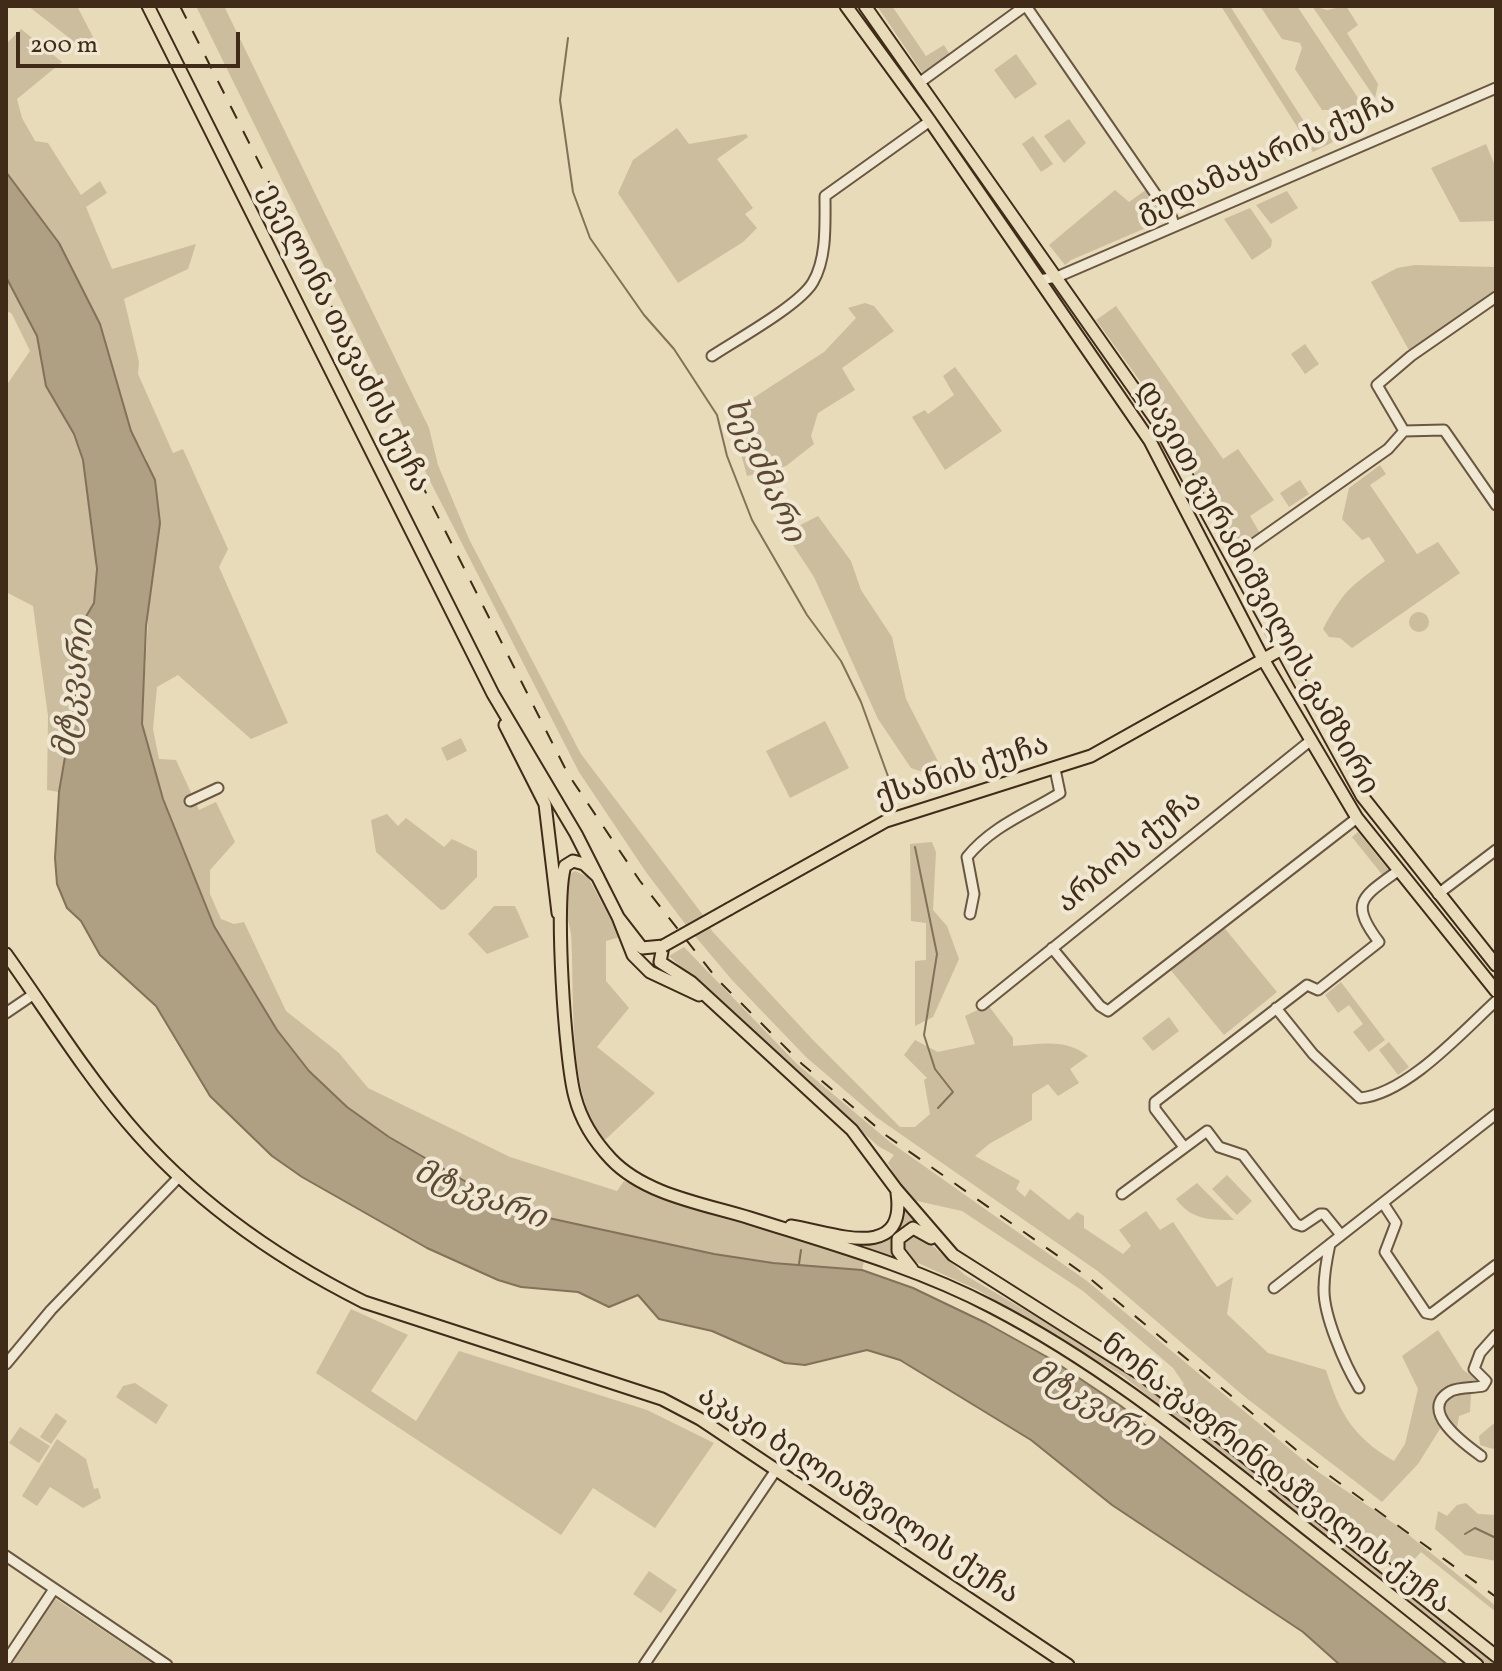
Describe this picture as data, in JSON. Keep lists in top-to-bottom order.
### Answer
{
  "streets": {
    "main road": [
      "ეველინა თავაძის ქუჩა",
      "დავით გურამიშვილის გამზირი",
      "ქსანის ქუჩა",
      "ნონა გაფრინდაშვილის ქუჩა",
      "აკაკი ბელიაშვილის ქუჩა"
    ],
    "street": ["გუდამაყარის ქუჩა", "არბოს ქუჩა"]
  },
  "crossings": [
    ["გუდამაყარის ქუჩა", "დავით გურამიშვილის გამზირი"],
    ["ეველინა თავაძის ქუჩა", "ნონა გაფრინდაშვილის ქუჩა"],
    ["დავით გურამიშვილის გამზირი", "ქსანის ქუჩა"],
    ["დავით გურამიშვილის გამზირი", "არბოს ქუჩა"]
  ],
  "water": ["ხევძმარი", "მტკვარი"],
  "scale_bar": "200 m"
}
